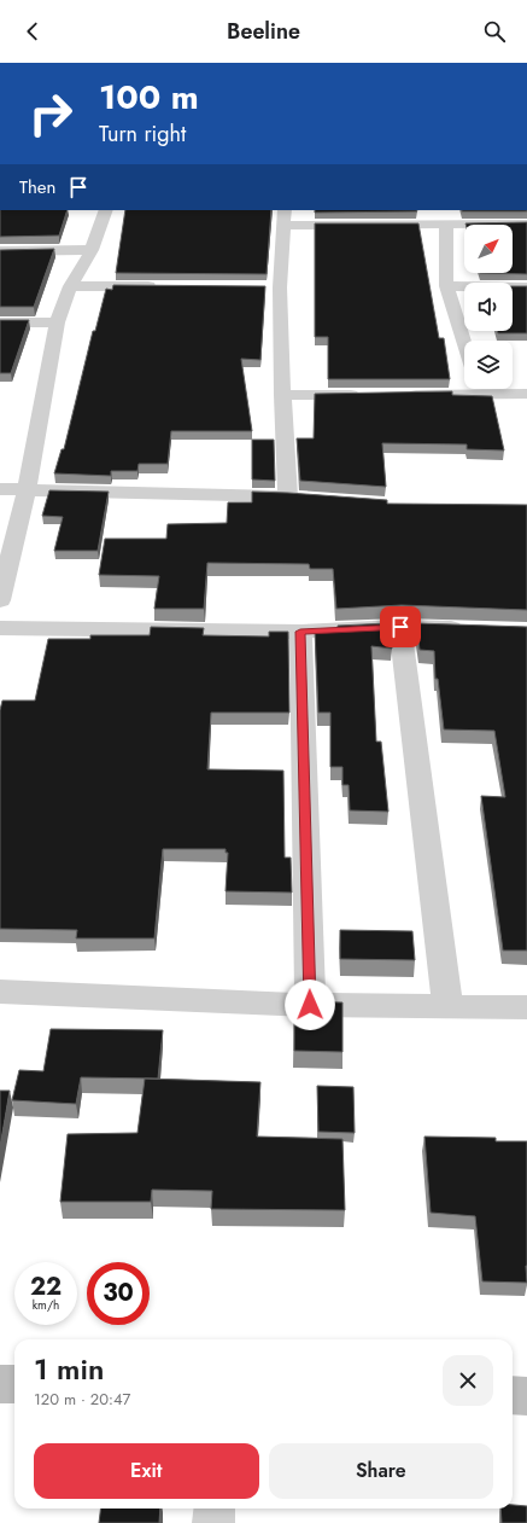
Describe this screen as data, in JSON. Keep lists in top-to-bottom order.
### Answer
{
  "north": "top right",
  "page": {
    "header": "Beeline",
    "turn": ["100 m", "Turn right"],
    "then": "Then",
    "speed": "22 km/h",
    "limit": "30",
    "heading": ["1 min", "120 m · 20:47"],
    "buttons": ["Exit", "Share"]
  }
}
